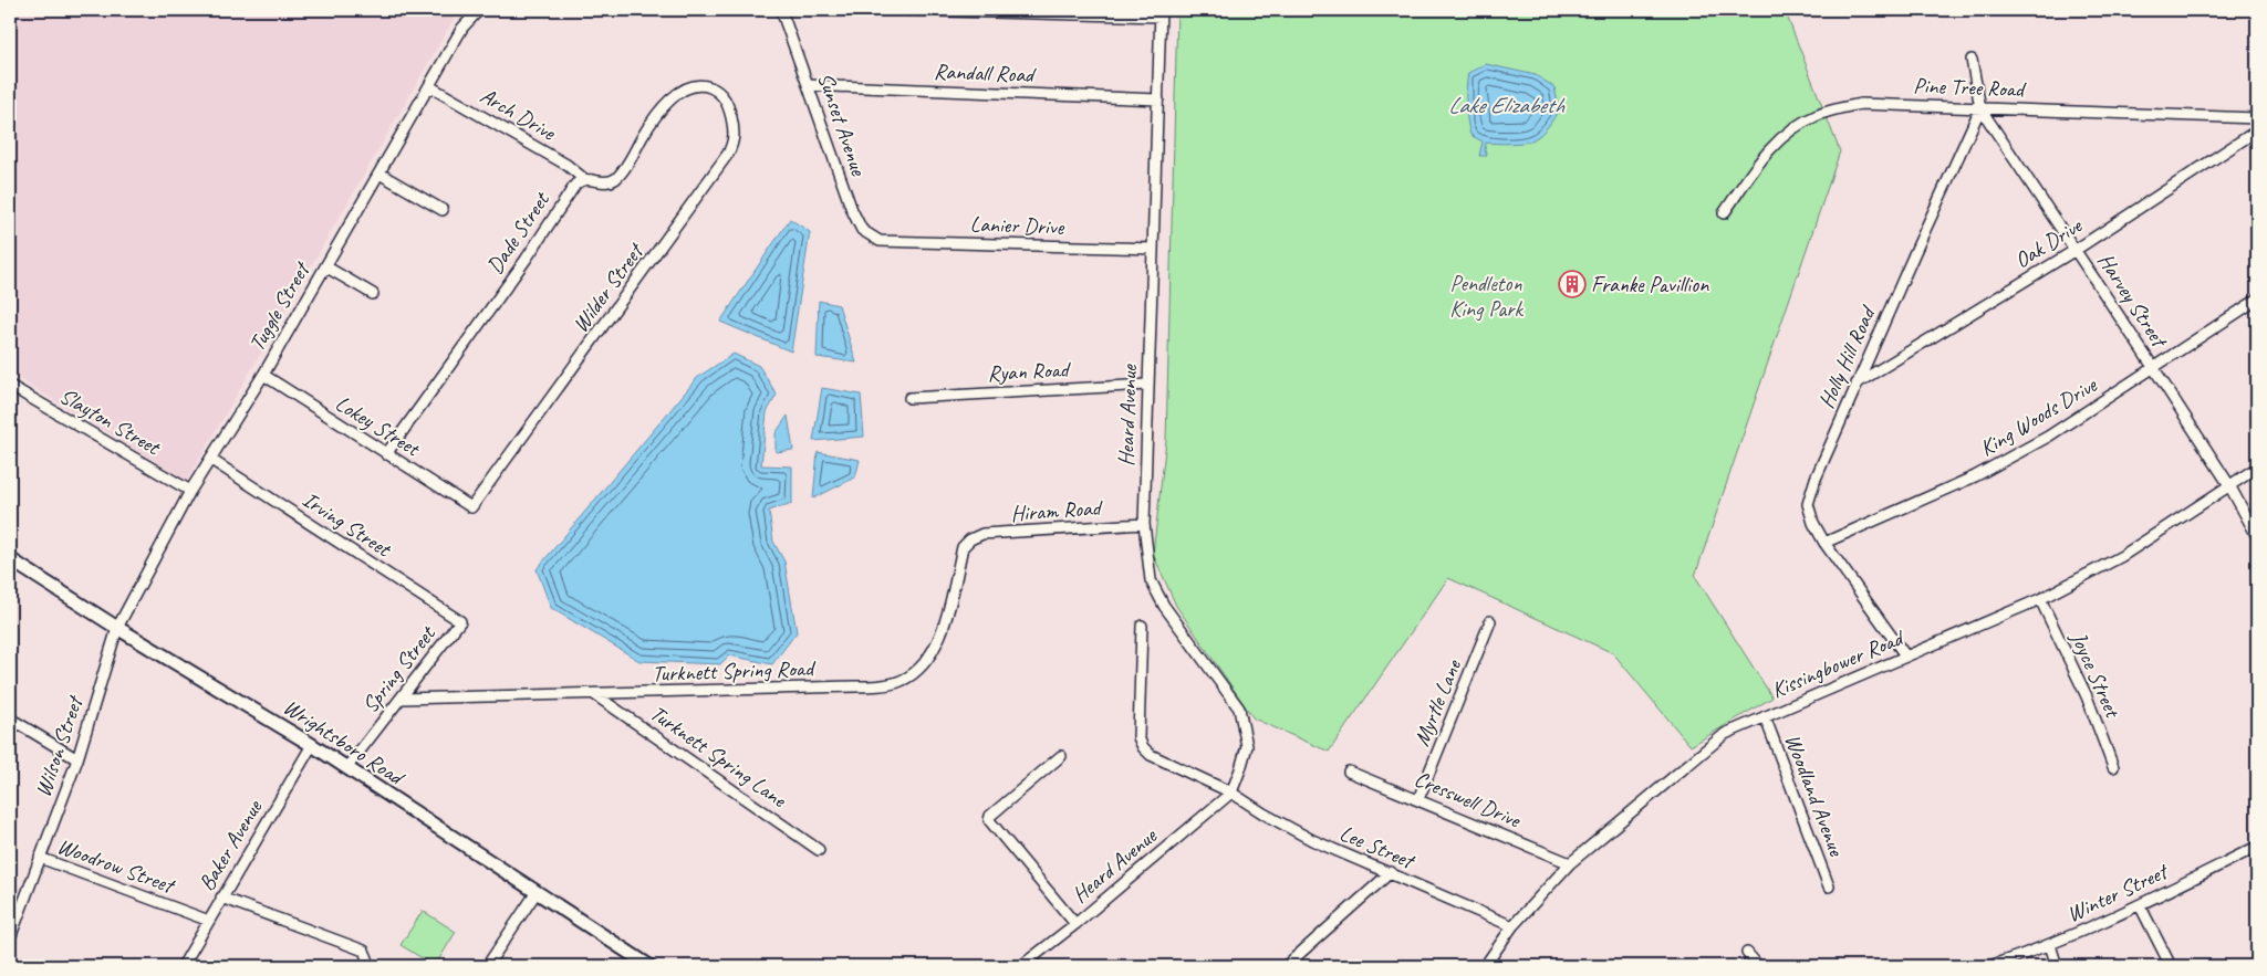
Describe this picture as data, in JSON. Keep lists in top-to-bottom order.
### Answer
{
  "streets": {
    "main road": ["Wrightsboro Road"],
    "street": [
      "Randall Road",
      "Pine Tree Road",
      "Arch Drive",
      "Sunset Avenue",
      "Lanier Drive",
      "Dade Street",
      "Oak Drive",
      "Wilder Street",
      "Harvey Street",
      "Tuggle Street",
      "Holly Hill Road",
      "Ryan Road",
      "Heard Avenue",
      "King Woods Drive",
      "Slayton Street",
      "Lokey Street",
      "Hiram Road",
      "Irving Street",
      "Kissingbower Road",
      "Spring Street",
      "Turknett Spring Road",
      "Joyce Street",
      "Myrtle Lane",
      "Wilson Street",
      "Turknett Spring Lane",
      "Woodland Avenue",
      "Cresswell Drive",
      "Baker Avenue",
      "Lee Street",
      "Woodrow Street",
      "Winter Street"
    ]
  },
  "crossings": [
    ["Randall Road", "Sunset Avenue"],
    ["Randall Road", "Heard Avenue"],
    ["Pine Tree Road", "Harvey Street"],
    ["Pine Tree Road", "Holly Hill Road"],
    ["Arch Drive", "Dade Street"],
    ["Arch Drive", "Wilder Street"],
    ["Arch Drive", "Tuggle Street"],
    ["Sunset Avenue", "Lanier Drive"],
    ["Lanier Drive", "Heard Avenue"],
    ["Dade Street", "Wilder Street"],
    ["Dade Street", "Lokey Street"],
    ["Oak Drive", "Harvey Street"],
    ["Oak Drive", "Holly Hill Road"],
    ["Wilder Street", "Lokey Street"],
    ["Harvey Street", "Holly Hill Road"],
    ["Harvey Street", "King Woods Drive"],
    ["Harvey Street", "Kissingbower Road"],
    ["Tuggle Street", "Slayton Street"],
    ["Tuggle Street", "Lokey Street"],
    ["Tuggle Street", "Irving Street"],
    ["Tuggle Street", "Wrightsboro Road"],
    ["Tuggle Street", "Wilson Street"],
    ["Holly Hill Road", "King Woods Drive"],
    ["Holly Hill Road", "Kissingbower Road"],
    ["Ryan Road", "Heard Avenue"],
    ["Heard Avenue", "Hiram Road"],
    ["Heard Avenue", "Lee Street"],
    ["Hiram Road", "Turknett Spring Road"],
    ["Irving Street", "Spring Street"],
    ["Kissingbower Road", "Joyce Street"],
    ["Kissingbower Road", "Woodland Avenue"],
    ["Kissingbower Road", "Cresswell Drive"],
    ["Kissingbower Road", "Lee Street"],
    ["Spring Street", "Turknett Spring Road"],
    ["Spring Street", "Wrightsboro Road"],
    ["Turknett Spring Road", "Turknett Spring Lane"],
    ["Myrtle Lane", "Cresswell Drive"],
    ["Wrightsboro Road", "Wilson Street"],
    ["Wrightsboro Road", "Baker Avenue"],
    ["Wilson Street", "Woodrow Street"],
    ["Baker Avenue", "Woodrow Street"]
  ],
  "water": ["Lake Elizabeth"],
  "parks": ["Pendleton King Park"],
  "places": {
    "building": ["Franke Pavillion"]
  }
}
